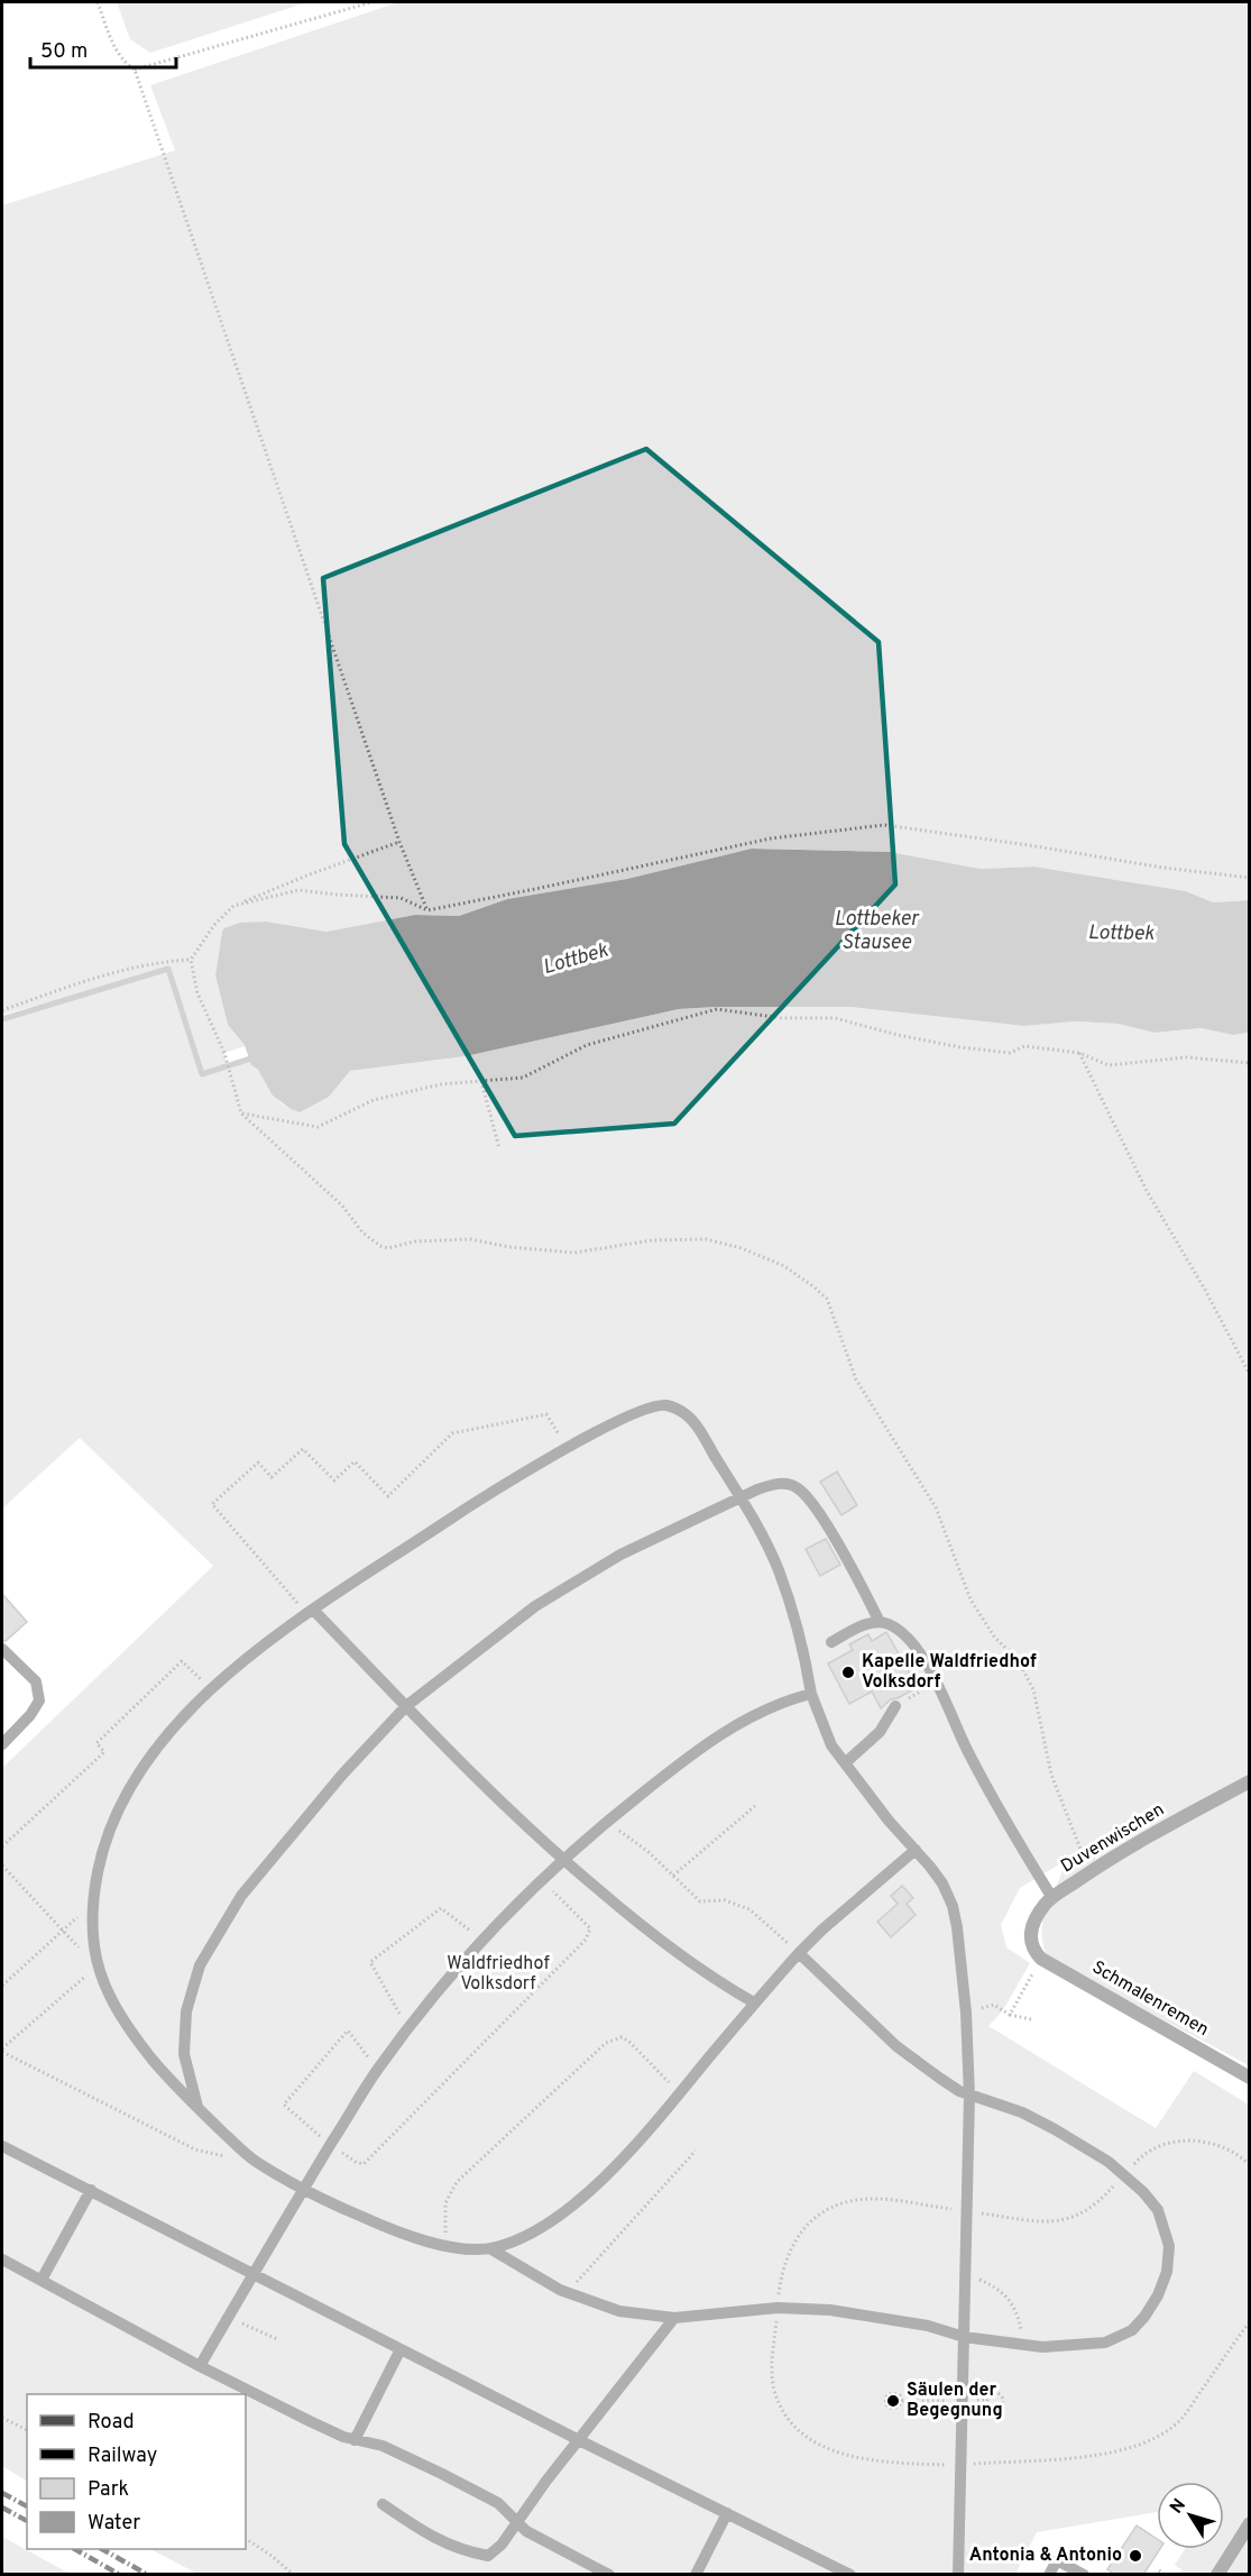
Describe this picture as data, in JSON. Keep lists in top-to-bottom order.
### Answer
{
  "streets": {
    "street": ["Duvenwischen", "Schmalenremen"]
  },
  "crossings": [
    ["Duvenwischen", "Schmalenremen"]
  ],
  "water": ["Lottbeker Stausee", "Lottbek"],
  "parks": ["Waldfriedhof Volksdorf"],
  "places": ["Kapelle Waldfriedhof Volksdorf", "Säulen der Begegnung", "Antonia & Antonio"],
  "legend": [
    "Road",
    "Railway",
    "Park",
    "Water"
  ],
  "scale_bar": "50 m",
  "north": "top left"
}
